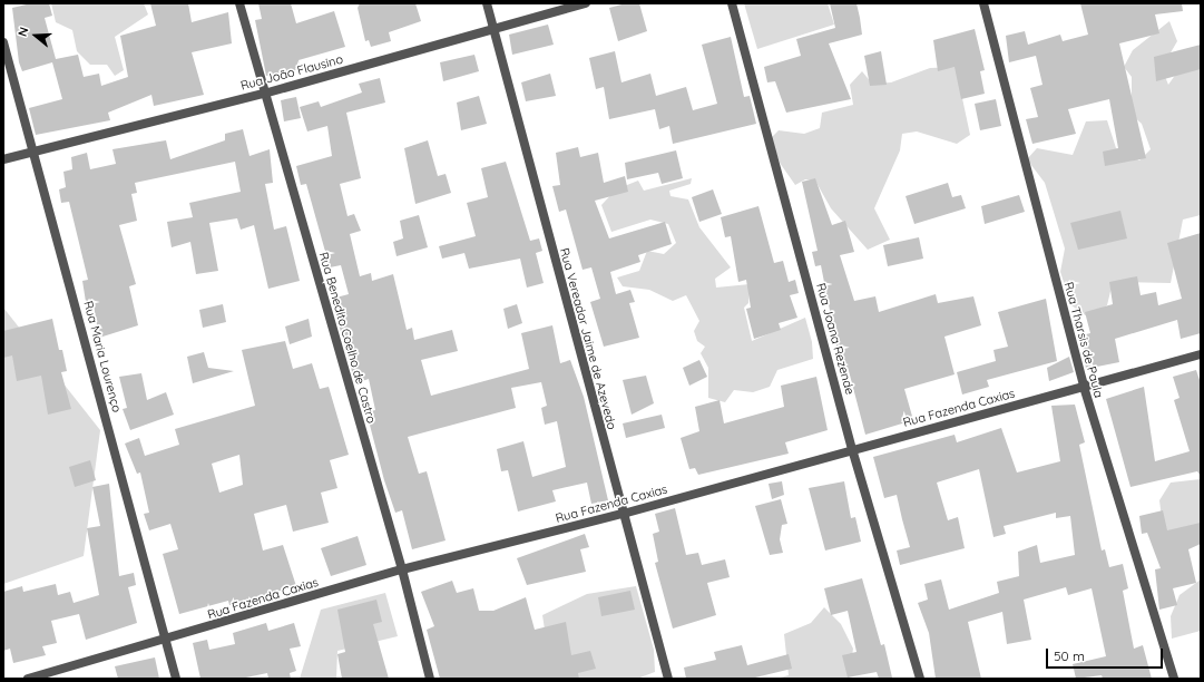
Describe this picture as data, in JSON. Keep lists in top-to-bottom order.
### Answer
{
  "streets": {
    "street": [
      "Rua João Flausino",
      "Rua Benedito Coelho de Castro",
      "Rua Vereador Jaime de Azevedo",
      "Rua Joana Rezende",
      "Rua Tharsis de Paula",
      "Rua Maria Lourenço",
      "Rua Fazenda Caxias"
    ]
  },
  "crossings": [
    ["Rua João Flausino", "Rua Benedito Coelho de Castro"],
    ["Rua João Flausino", "Rua Vereador Jaime de Azevedo"],
    ["Rua João Flausino", "Rua Maria Lourenço"],
    ["Rua Benedito Coelho de Castro", "Rua Fazenda Caxias"],
    ["Rua Vereador Jaime de Azevedo", "Rua Fazenda Caxias"],
    ["Rua Joana Rezende", "Rua Fazenda Caxias"],
    ["Rua Tharsis de Paula", "Rua Fazenda Caxias"],
    ["Rua Maria Lourenço", "Rua Fazenda Caxias"]
  ],
  "scale_bar": "50 m",
  "north": "left"
}
